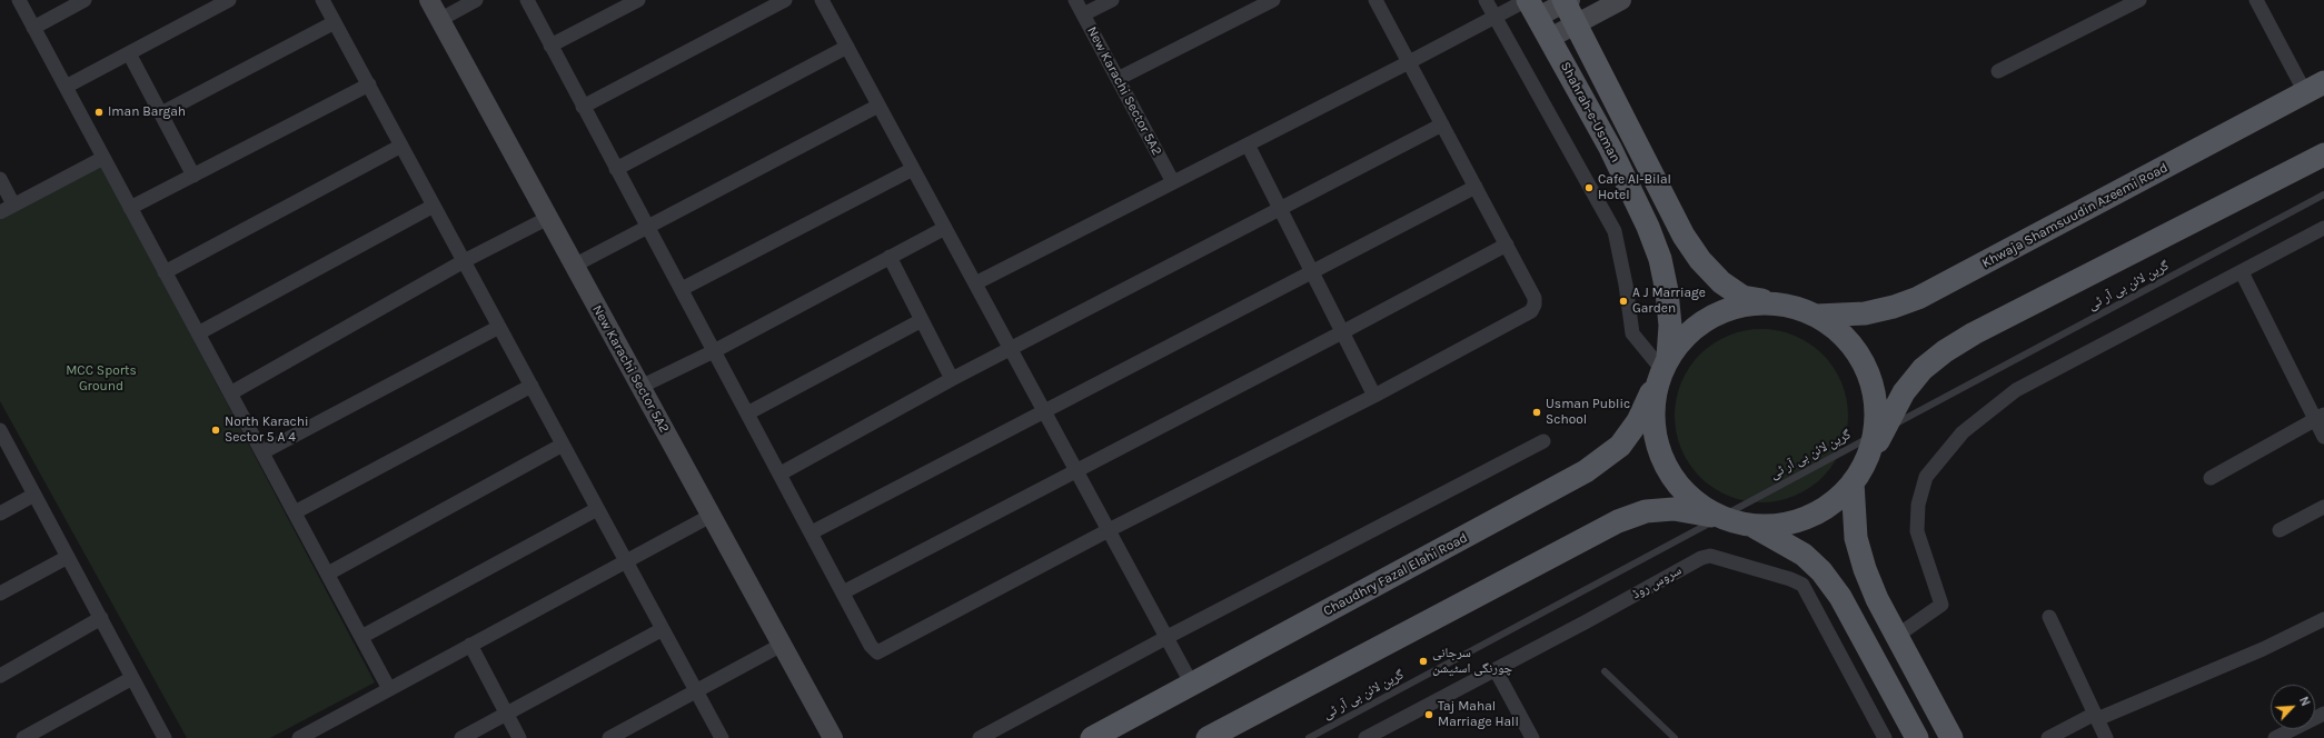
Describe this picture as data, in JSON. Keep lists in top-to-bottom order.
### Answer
{
  "streets": {
    "main road": ["Shahrah-e-Usman", "Khwaja Shamsuudin Azeemi Road", "Chaudhry Fazal Elahi Road"],
    "street": ["New Karachi Sector 5A2", "سروس روڈ"],
    "lane": ["گرین لائن بی آر ٹی"]
  },
  "crossings": [
    ["Shahrah-e-Usman", "Chaudhry Fazal Elahi Road"]
  ],
  "parks": ["MCC Sports Ground"],
  "places": [
    "Iman Bargah",
    "Cafe Al-Bilal Hotel",
    "A J Marriage Garden",
    "Usman Public School",
    "North Karachi Sector 5 A 4",
    "سرجانی چورنگی اسٹیشن",
    "Taj Mahal Marriage Hall"
  ],
  "north": "top right"
}
